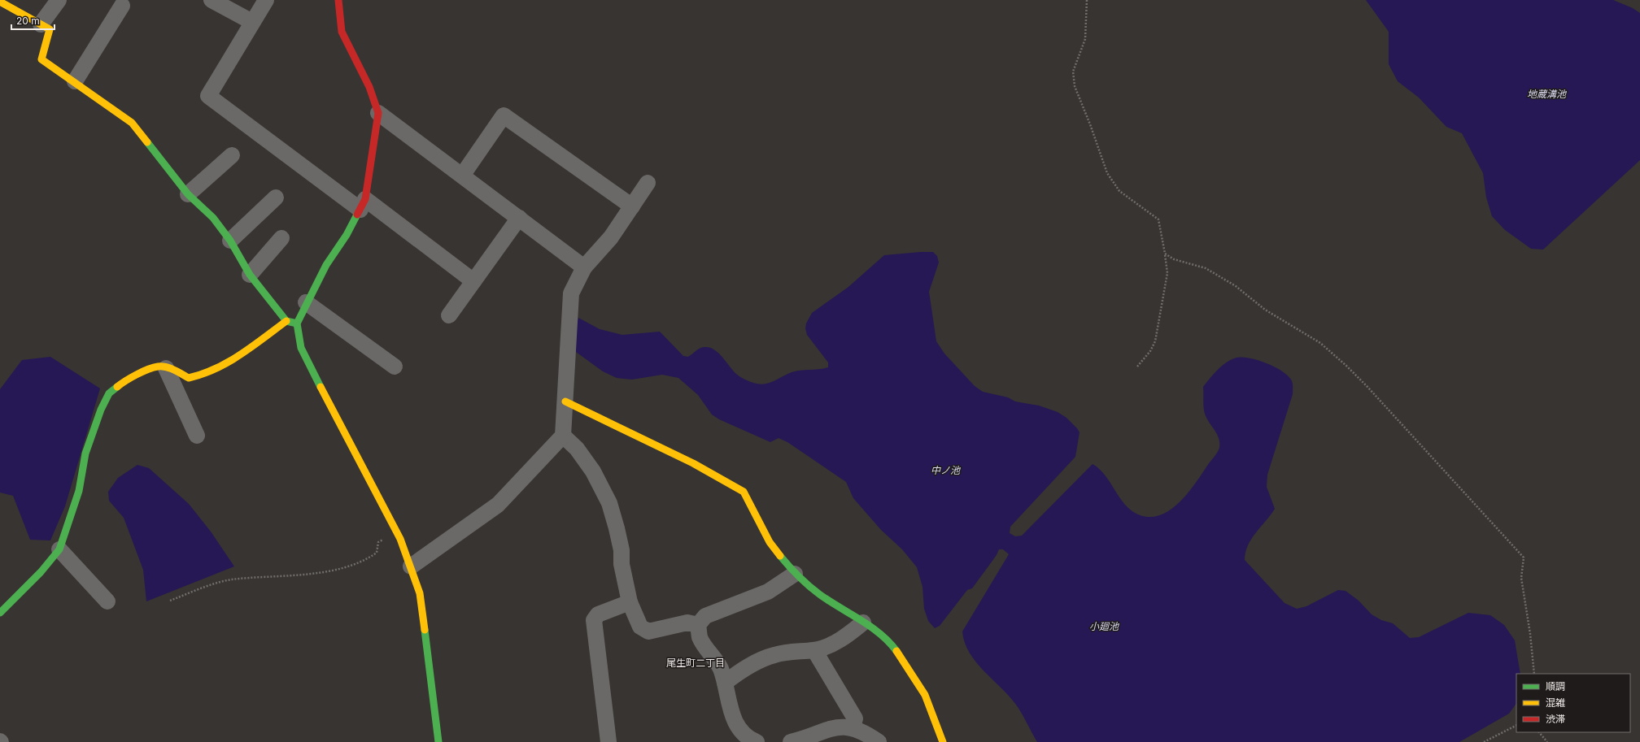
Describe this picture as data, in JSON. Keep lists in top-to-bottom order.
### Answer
{
  "districts": ["尾生町二丁目"],
  "water": ["地蔵溝池", "中ノ池", "小廻池"],
  "legend": ["順調", "混雑", "渋滞"],
  "scale_bar": "20 m"
}
